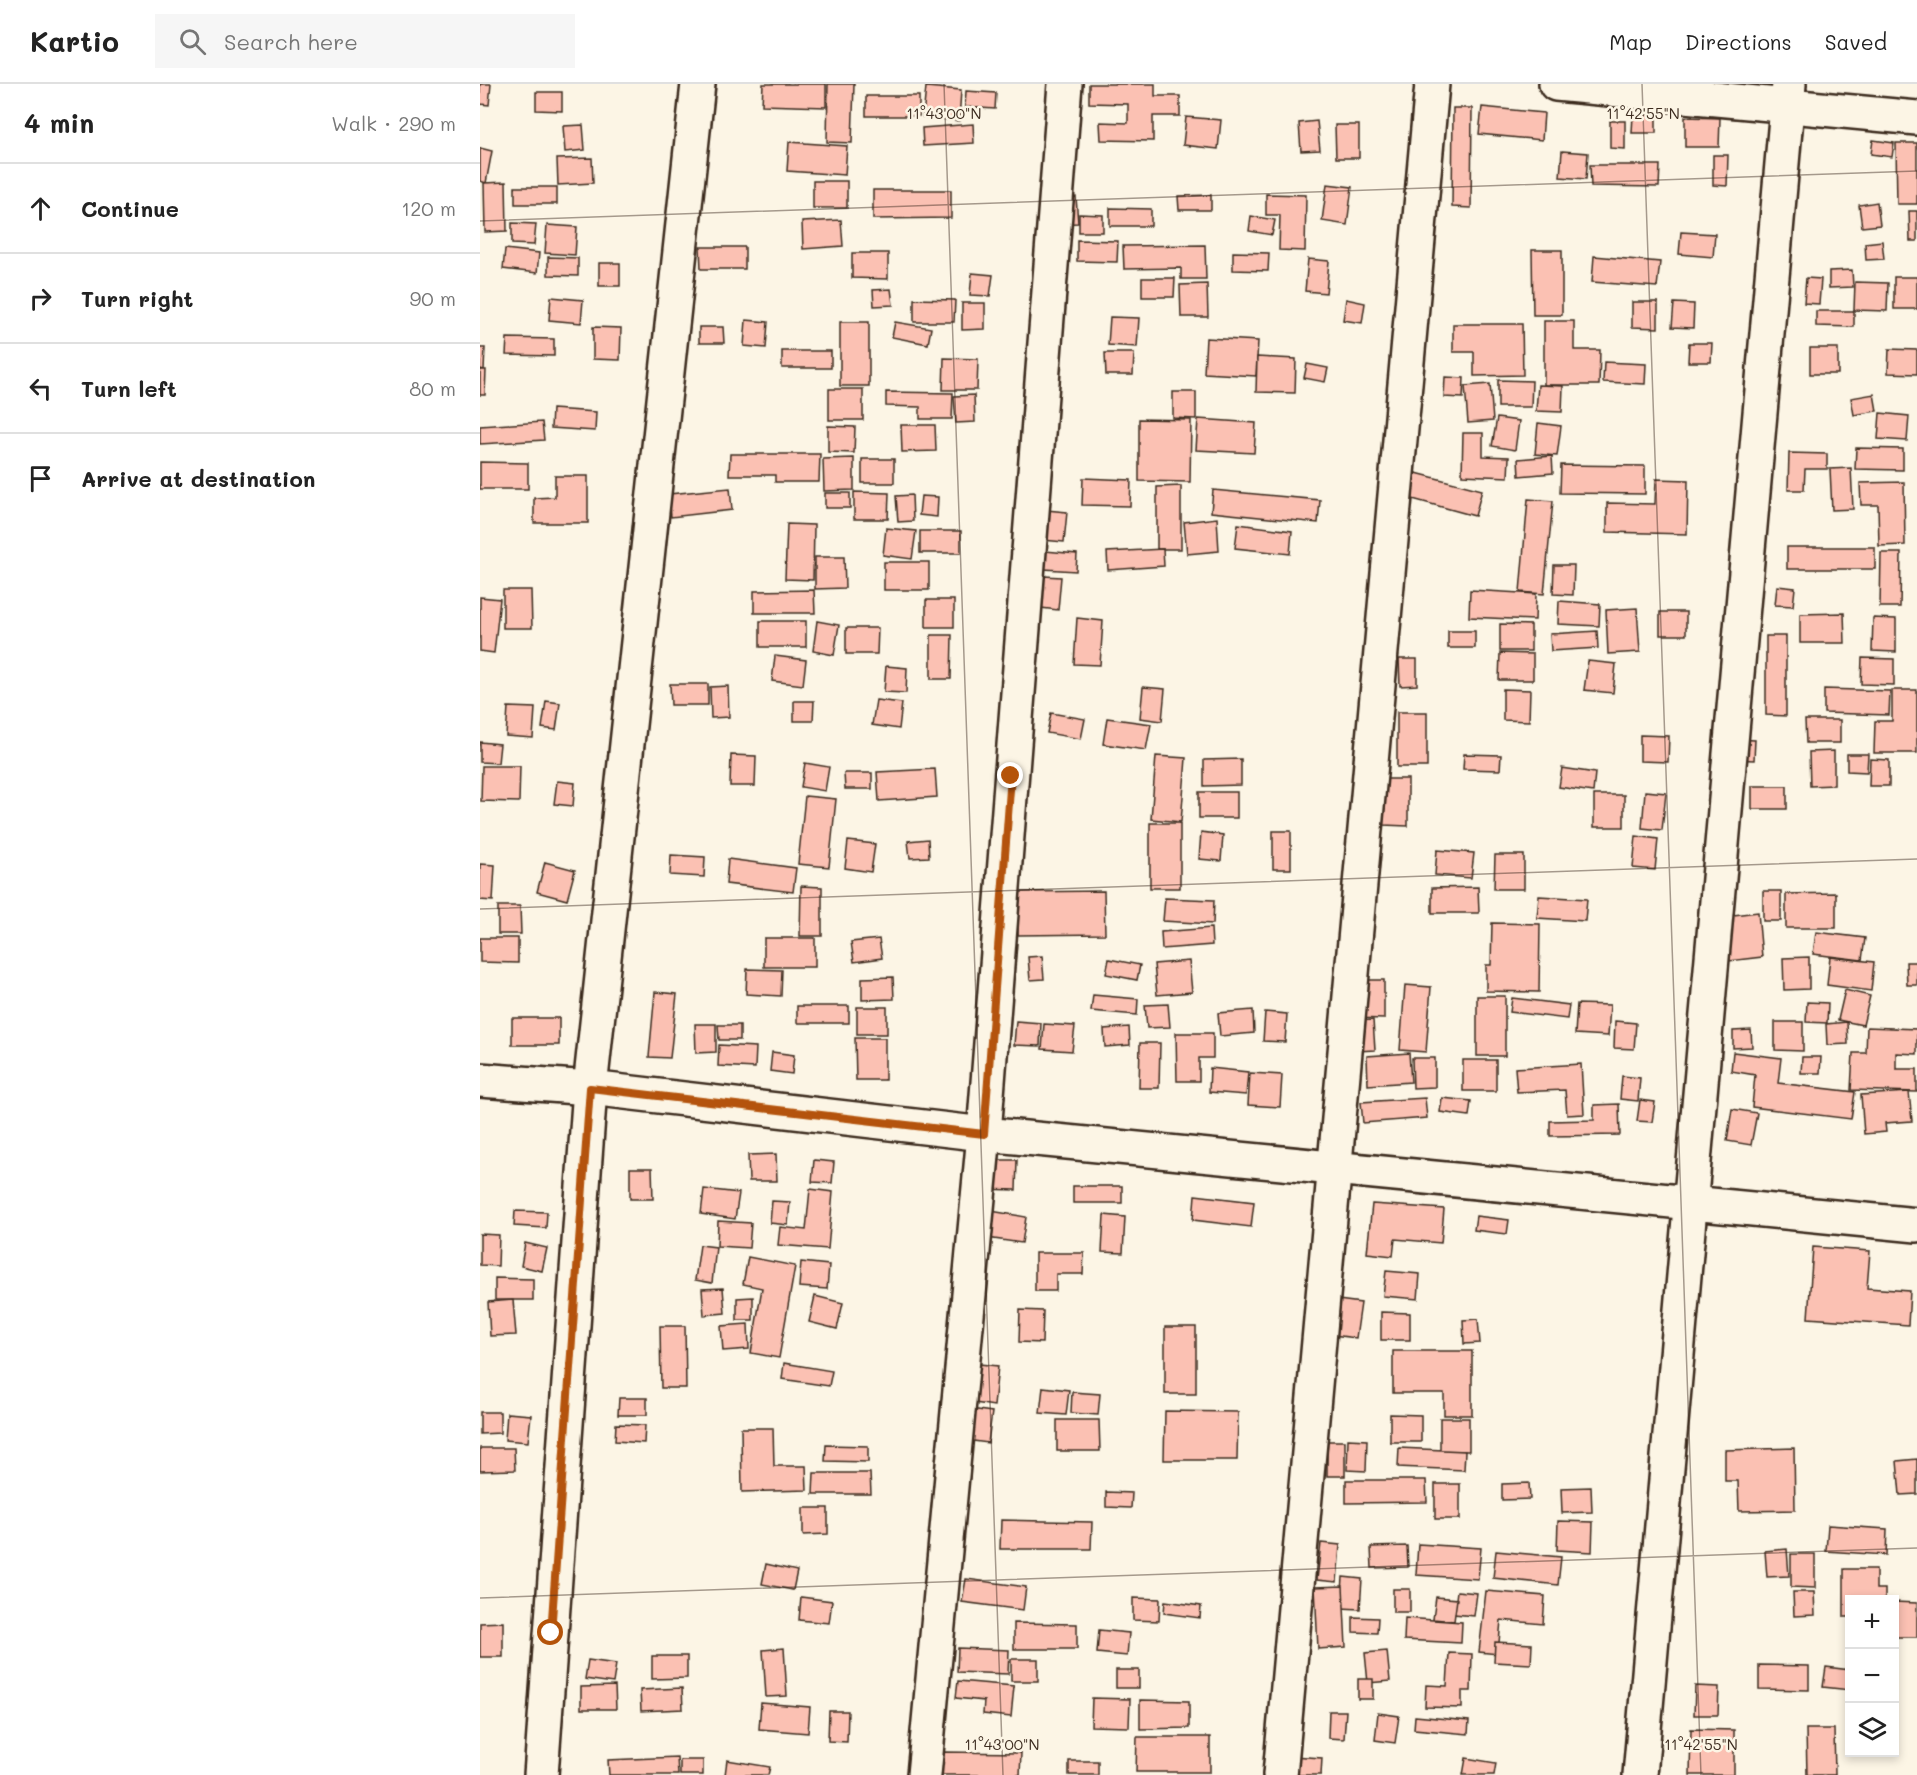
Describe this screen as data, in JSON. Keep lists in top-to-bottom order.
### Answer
{
  "page": {
    "header": "Kartio",
    "search": "Search here",
    "nav": ["Map", "Directions", "Saved"],
    "heading": ["4 min", "Walk · 290 m"],
    "list": [
      ["Continue", "120 m"],
      ["Turn right", "90 m"],
      ["Turn left", "80 m"],
      "Arrive at destination"
    ],
    "map_buttons": ["+", "−"]
  },
  "coordinates": ["11°43'00\"N", "11°42'55\"N"]
}
